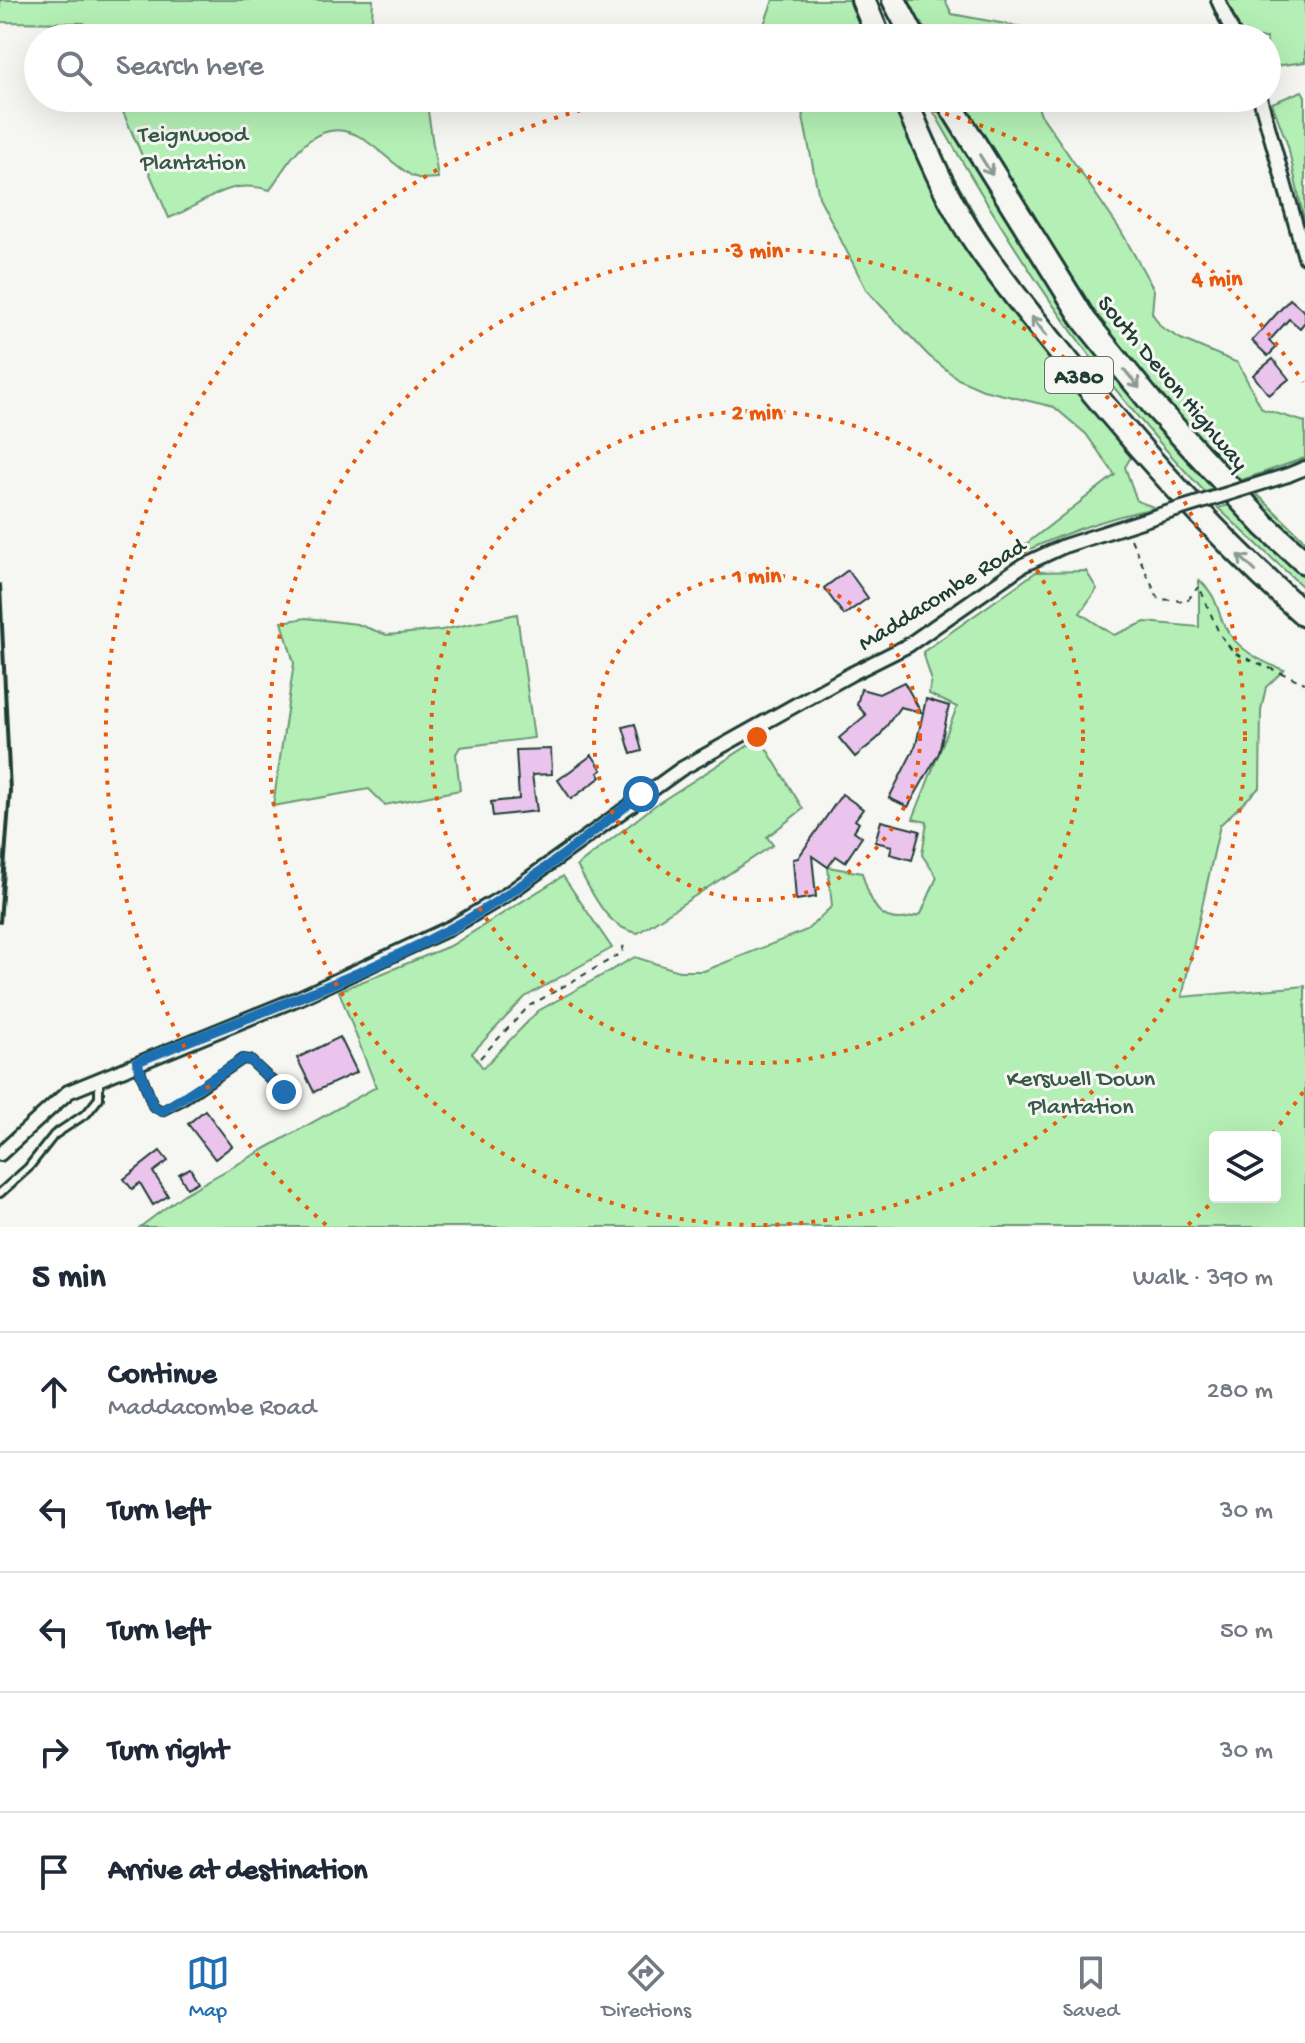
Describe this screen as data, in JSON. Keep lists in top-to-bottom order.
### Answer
{
  "streets": {
    "highway": ["A380", "South Devon Highway"],
    "street": ["Maddacombe Road"]
  },
  "parks": ["Teignwood Plantation", "Kerswell Down Plantation"],
  "page": {
    "search": "Search here",
    "heading": ["5 min", "Walk · 390 m"],
    "list": [
      ["Continue", "Maddacombe Road", "280 m"],
      ["Turn left", "30 m"],
      ["Turn left", "50 m"],
      ["Turn right", "30 m"],
      "Arrive at destination"
    ],
    "nav": ["Map", "Directions", "Saved"]
  },
  "rings": [
    "3 min",
    "4 min",
    "2 min",
    "1 min"
  ]
}
